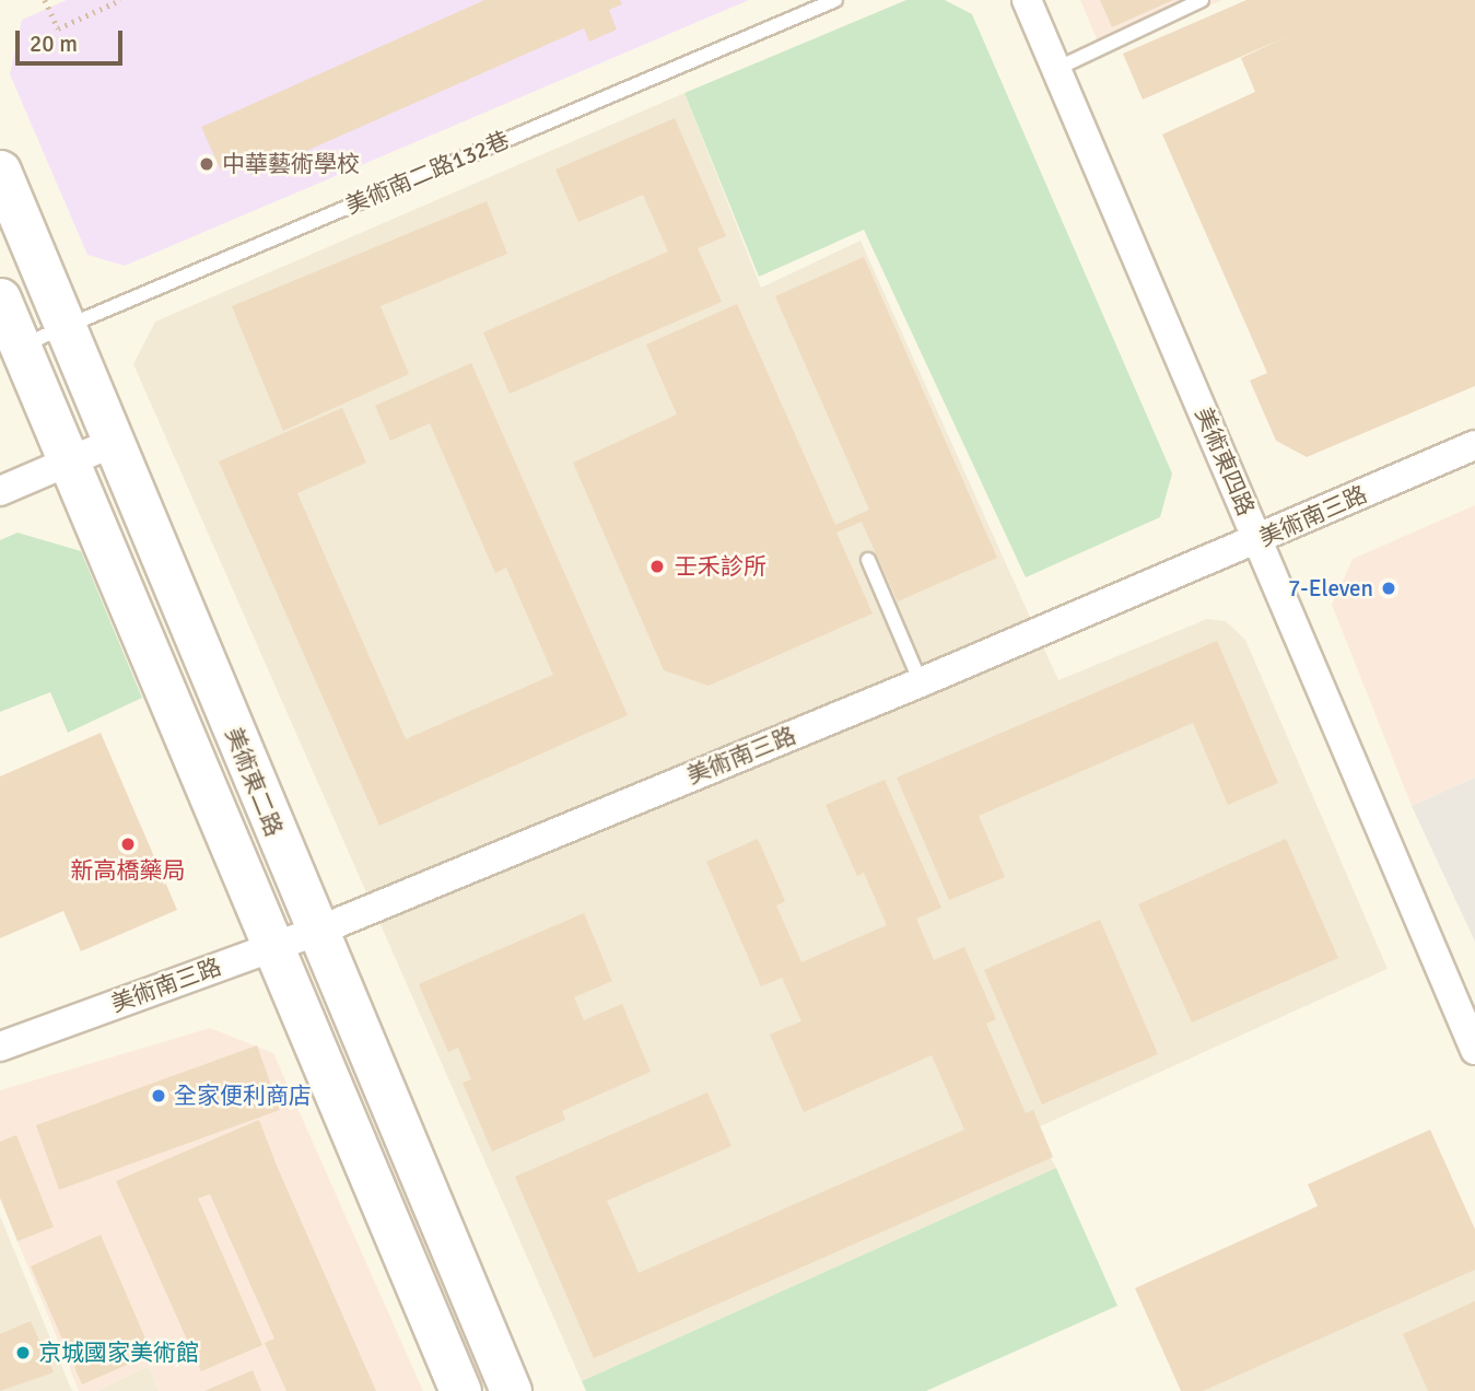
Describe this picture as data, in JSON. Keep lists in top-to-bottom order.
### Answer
{
  "streets": {
    "street": ["美術東四路", "美術南三路", "美術東二路"],
    "lane": ["美術南二路132巷"]
  },
  "crossings": [
    ["美術南二路132巷", "美術東二路"],
    ["美術東四路", "美術南三路"],
    ["美術南三路", "美術東二路"]
  ],
  "places": [
    "中華藝術學校",
    "壬禾診所",
    "7-Eleven",
    "新高橋藥局",
    "全家便利商店",
    "京城國家美術館"
  ],
  "scale_bar": "20 m"
}
